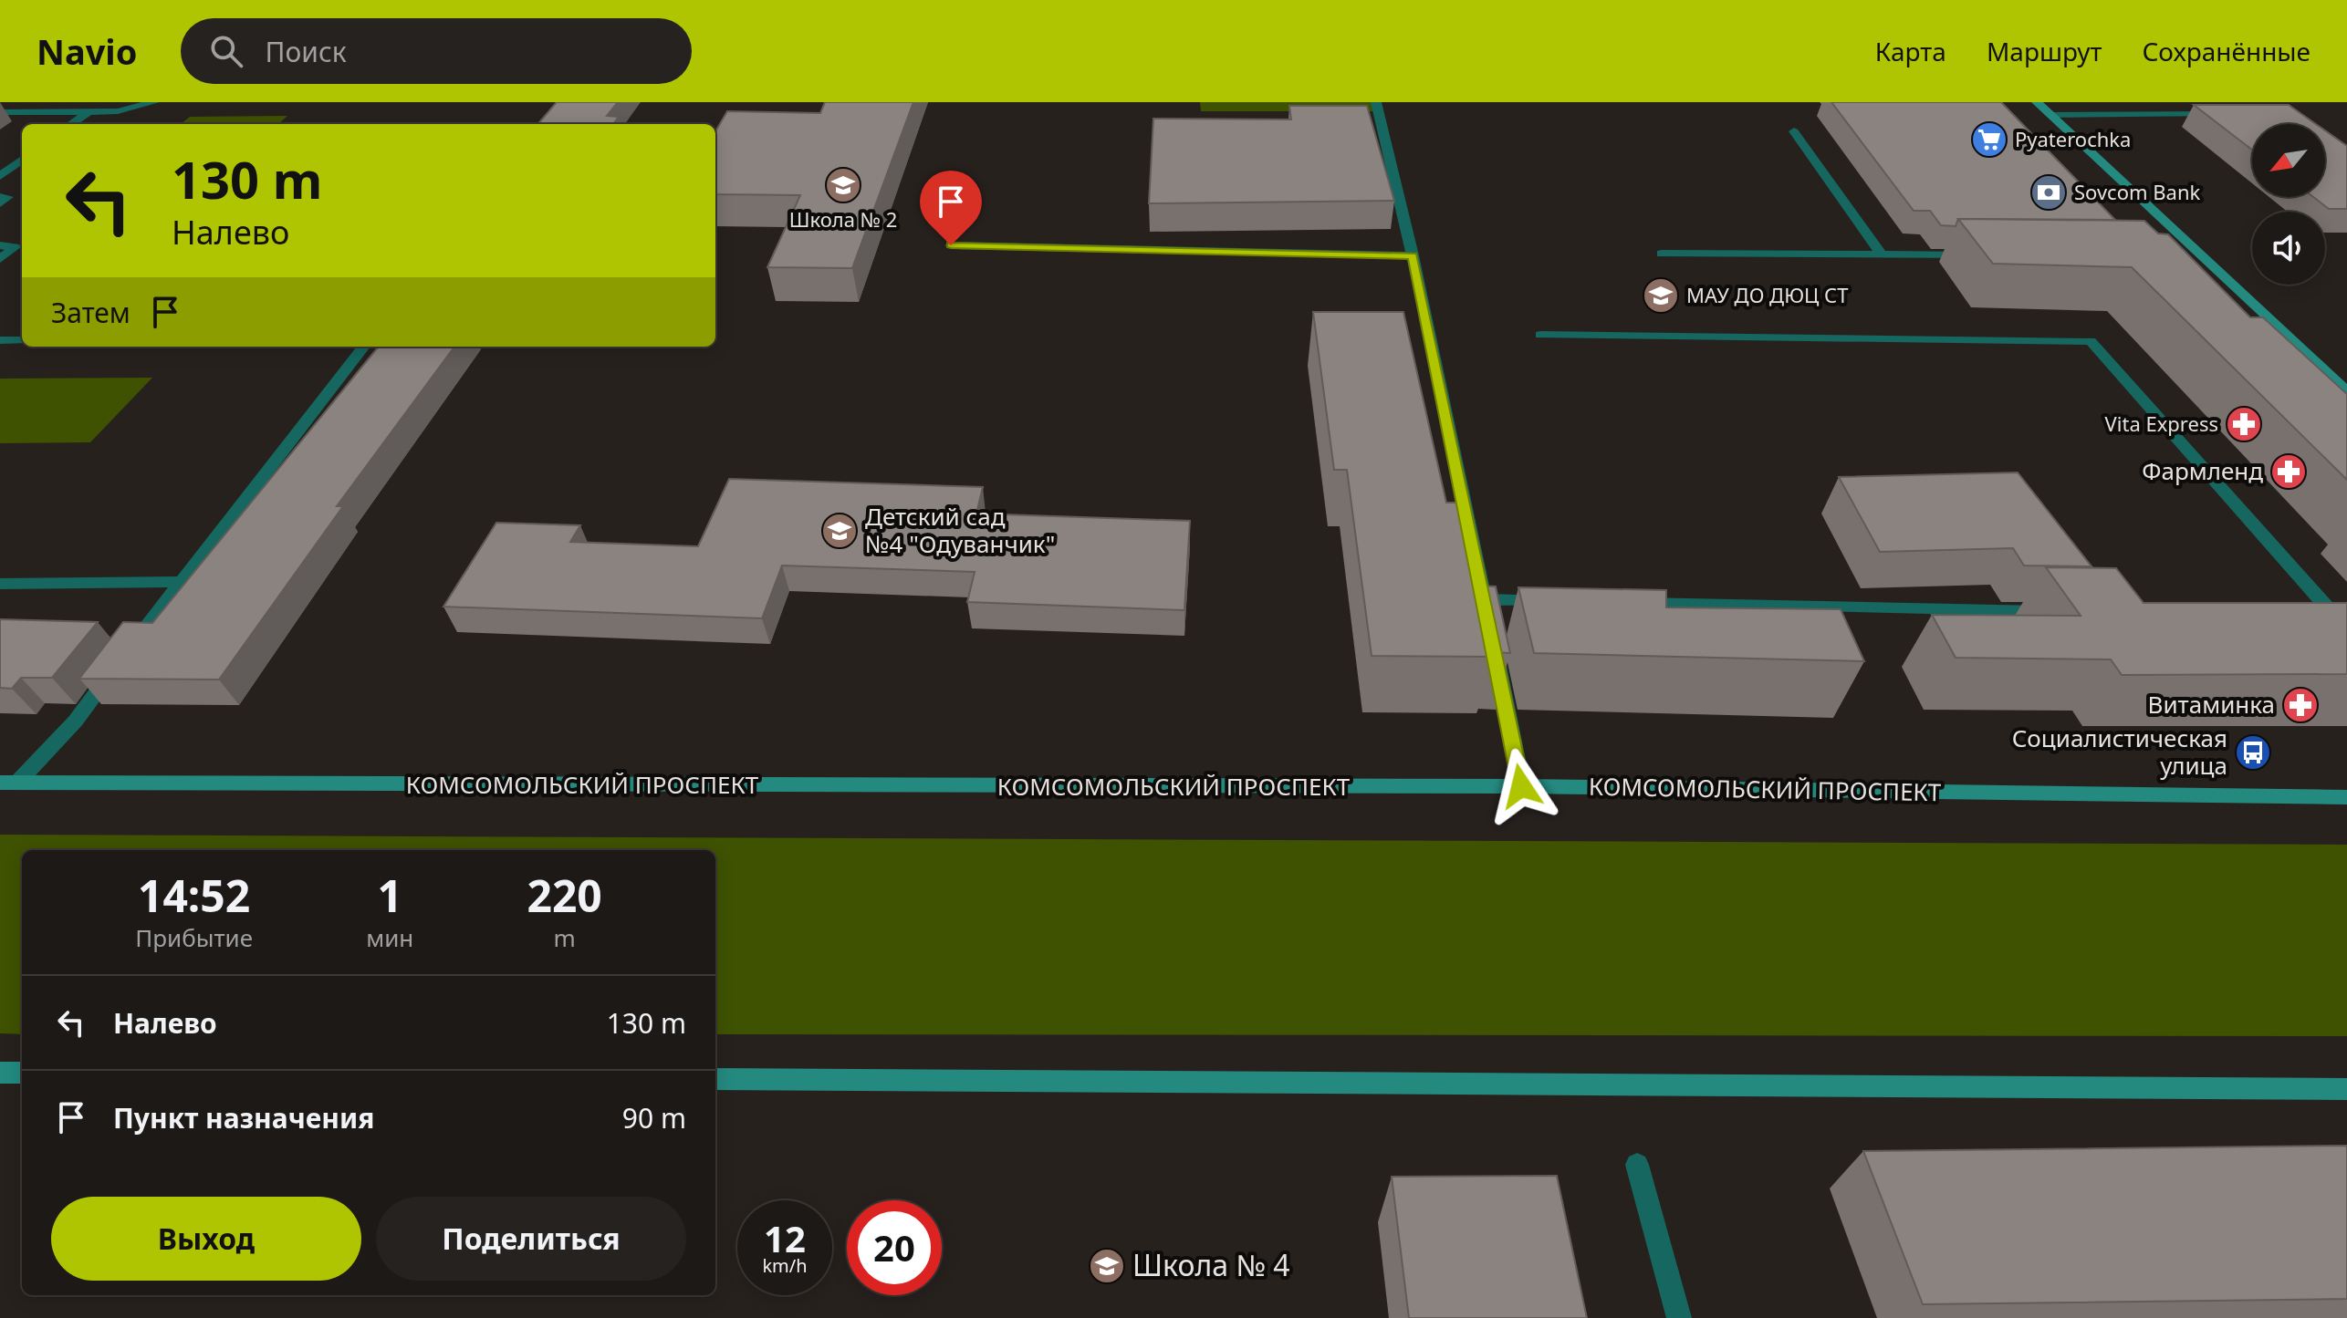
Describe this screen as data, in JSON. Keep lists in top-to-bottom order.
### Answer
{
  "streets": {
    "main road": ["КОМСОМОЛЬСКИЙ ПРОСПЕКТ"]
  },
  "places": {
    "supermarket": ["Pyaterochka"],
    "school or university": [
      "Школа № 2",
      "МАУ ДО ДЮЦ СТ",
      "Детский сад №4 \"Одуванчик\"",
      "Школа № 4"
    ],
    "bank": ["Sovcom Bank"],
    "pharmacy": ["Vita Express", "Фармленд", "Витаминка"],
    "bus stop": ["Социалистическая улица"]
  },
  "north": "bottom left",
  "page": {
    "header": "Navio",
    "search": "Поиск",
    "nav": ["Карта", "Маршрут", "Сохранённые"],
    "turn": ["130 m", "Налево"],
    "then": "Затем",
    "eta": [
      "14:52",
      "Прибытие",
      "1",
      "мин",
      "220",
      "m"
    ],
    "list": [
      {
        "name": "Налево",
        "value": "130 m"
      },
      {
        "name": "Пункт назначения",
        "value": "90 m"
      }
    ],
    "buttons": ["Выход", "Поделиться"],
    "speed": "12 km/h",
    "limit": "20"
  }
}
